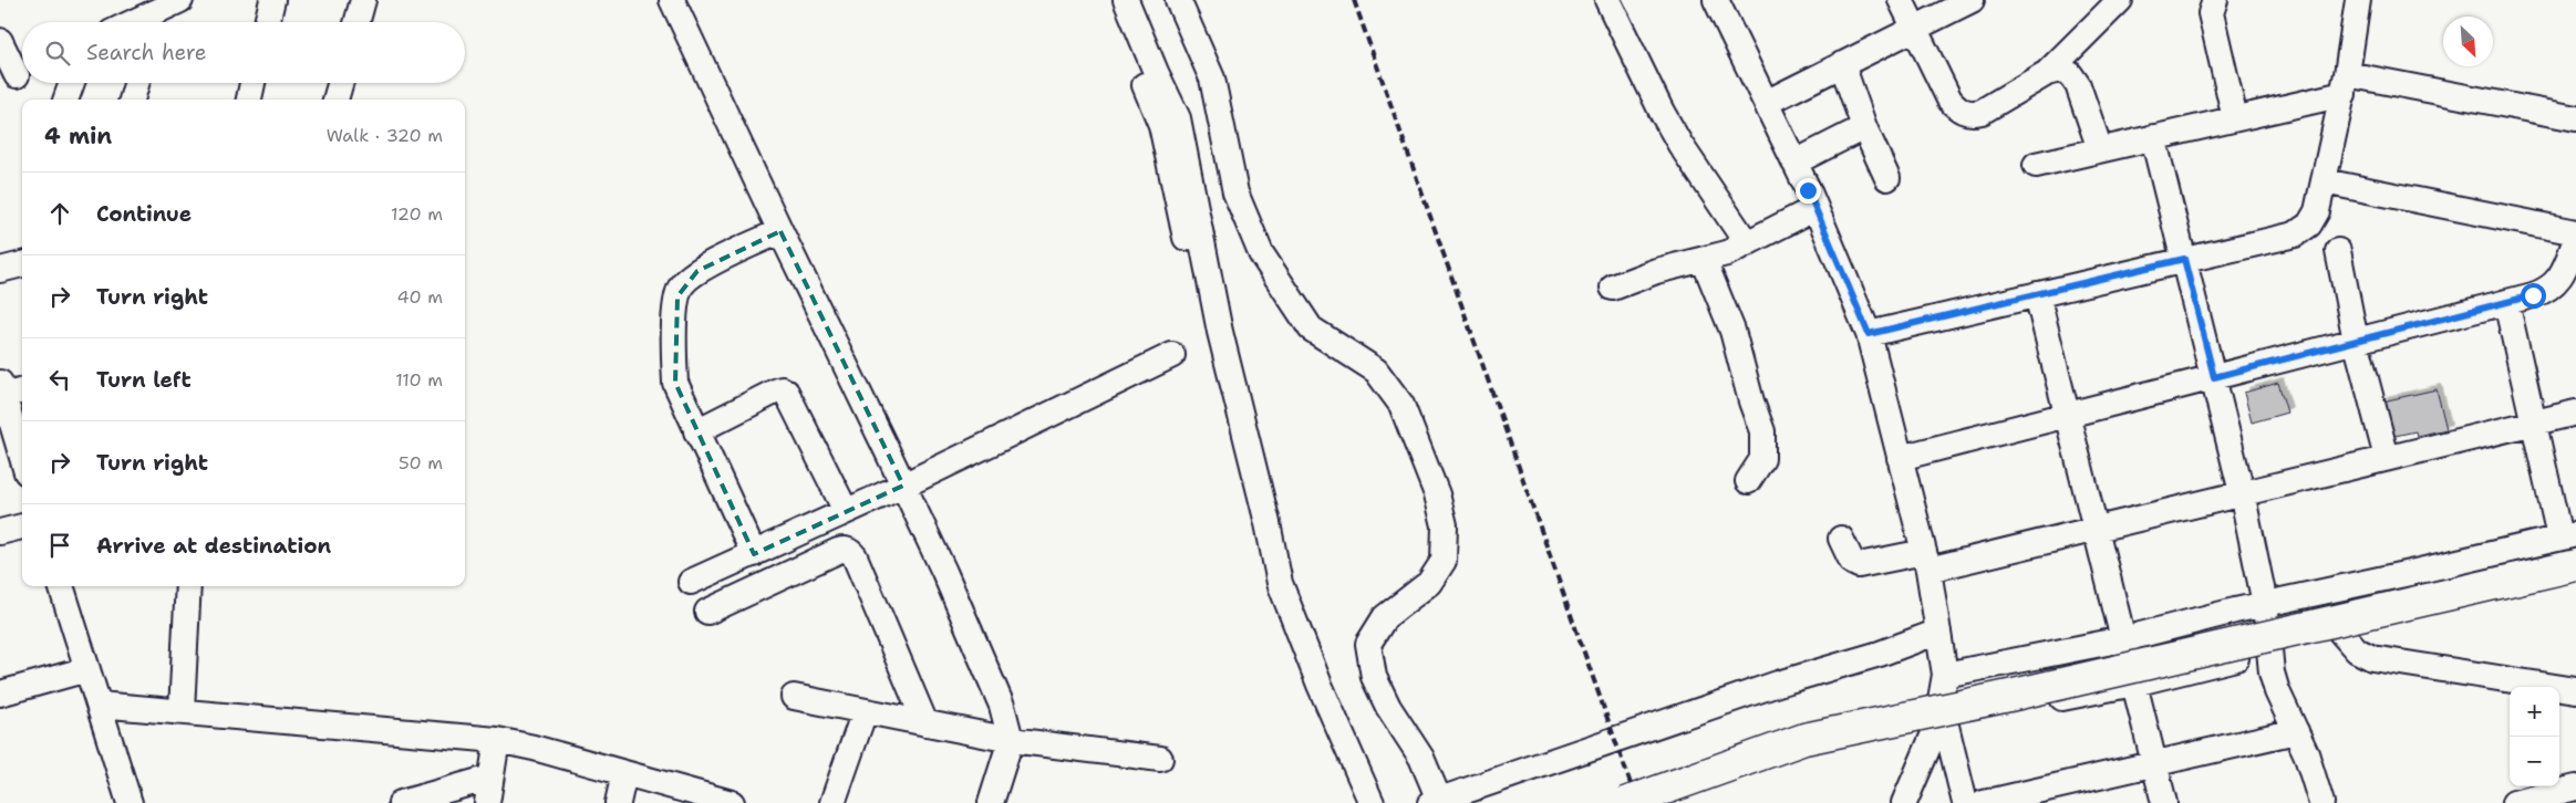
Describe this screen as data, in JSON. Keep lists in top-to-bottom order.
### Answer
{
  "north": "bottom right",
  "page": {
    "search": "Search here",
    "heading": ["4 min", "Walk · 320 m"],
    "list": [
      ["Continue", "120 m"],
      ["Turn right", "40 m"],
      ["Turn left", "110 m"],
      ["Turn right", "50 m"],
      "Arrive at destination"
    ],
    "map_buttons": ["+", "−"]
  }
}
